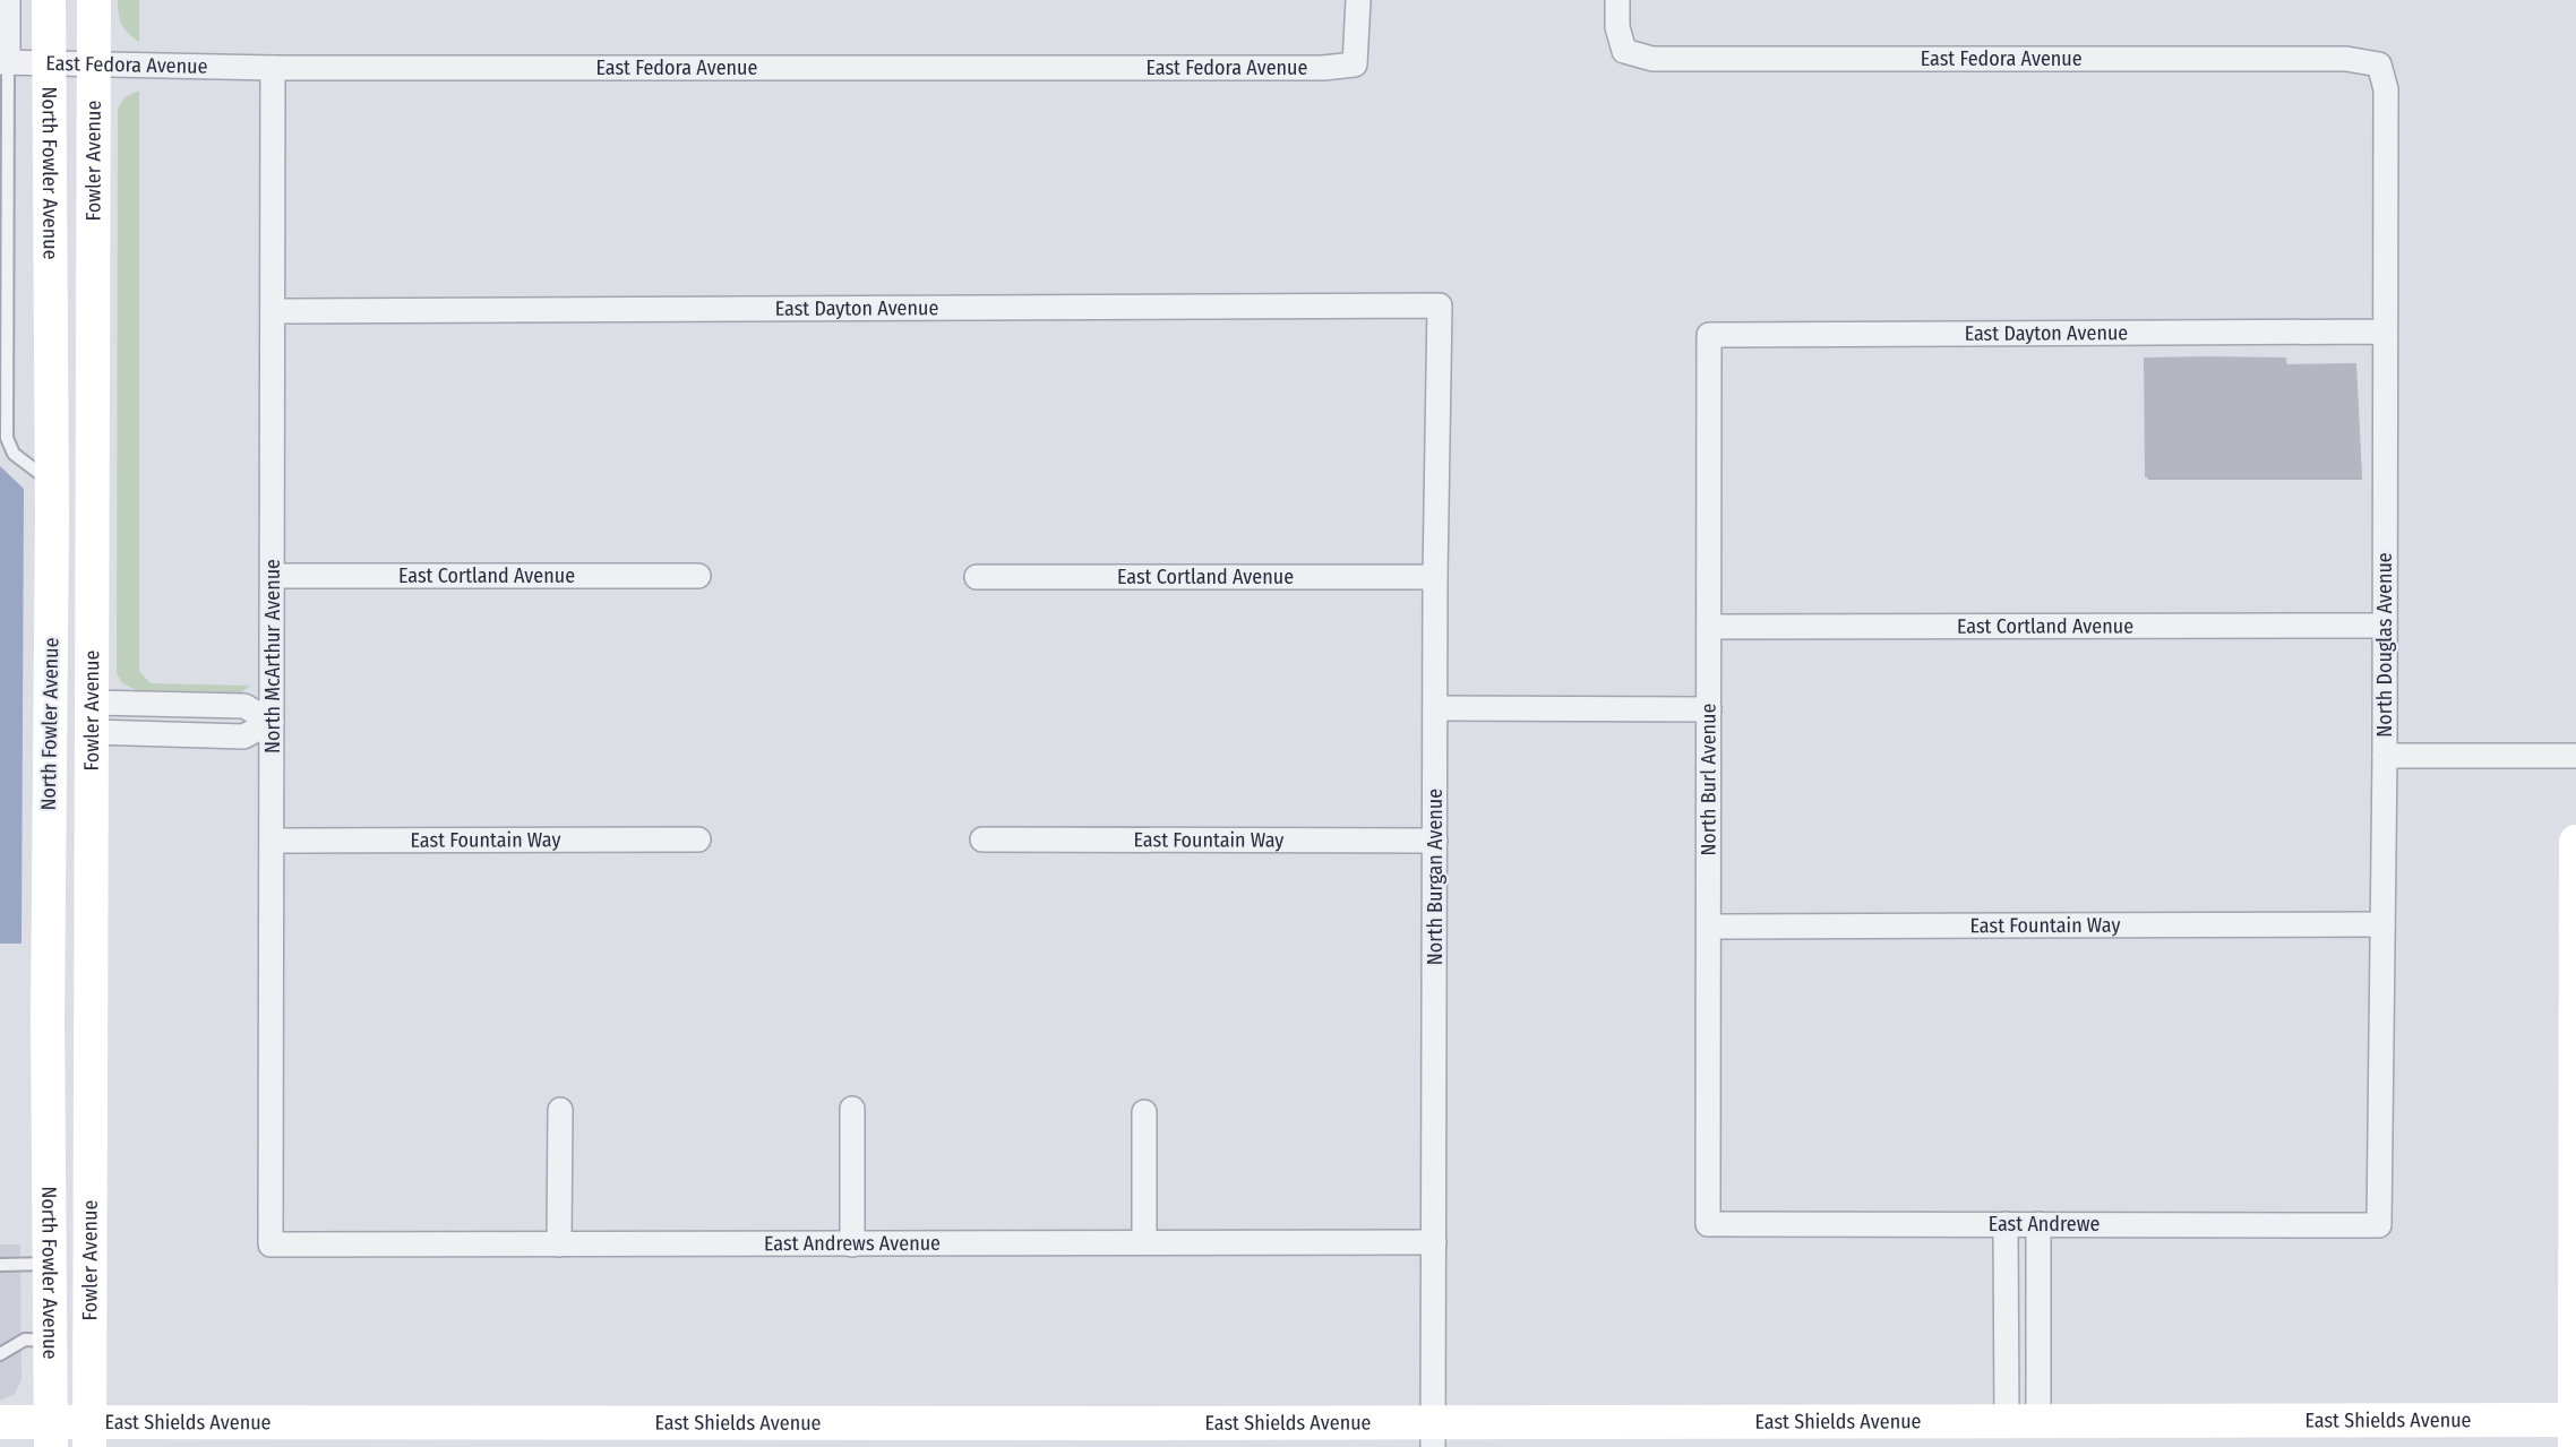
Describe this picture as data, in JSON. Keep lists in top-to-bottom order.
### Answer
{
  "streets": {
    "main road": ["Fowler Avenue", "North Fowler Avenue", "East Shields Avenue"],
    "street": [
      "East Fedora Avenue",
      "East Dayton Avenue",
      "East Cortland Avenue",
      "North Douglas Avenue",
      "North McArthur Avenue",
      "North Burl Avenue",
      "East Fountain Way",
      "North Burgan Avenue",
      "East Andrewe",
      "East Andrews Avenue"
    ]
  },
  "crossings": [
    ["East Fedora Avenue", "Fowler Avenue"],
    ["East Fedora Avenue", "North Fowler Avenue"],
    ["East Fedora Avenue", "North Douglas Avenue"],
    ["East Fedora Avenue", "North McArthur Avenue"],
    ["Fowler Avenue", "East Shields Avenue"],
    ["North Fowler Avenue", "East Shields Avenue"],
    ["East Dayton Avenue", "North Douglas Avenue"],
    ["East Dayton Avenue", "North McArthur Avenue"],
    ["East Dayton Avenue", "North Burl Avenue"],
    ["East Dayton Avenue", "North Burgan Avenue"],
    ["East Cortland Avenue", "North Douglas Avenue"],
    ["East Cortland Avenue", "North McArthur Avenue"],
    ["East Cortland Avenue", "North Burl Avenue"],
    ["East Cortland Avenue", "North Burgan Avenue"],
    ["North Douglas Avenue", "East Fountain Way"],
    ["North Douglas Avenue", "East Andrewe"],
    ["North McArthur Avenue", "East Fountain Way"],
    ["North McArthur Avenue", "East Andrews Avenue"],
    ["North Burl Avenue", "East Fountain Way"],
    ["North Burl Avenue", "East Andrewe"],
    ["East Fountain Way", "North Burgan Avenue"],
    ["North Burgan Avenue", "East Andrews Avenue"],
    ["North Burgan Avenue", "East Shields Avenue"]
  ]
}
